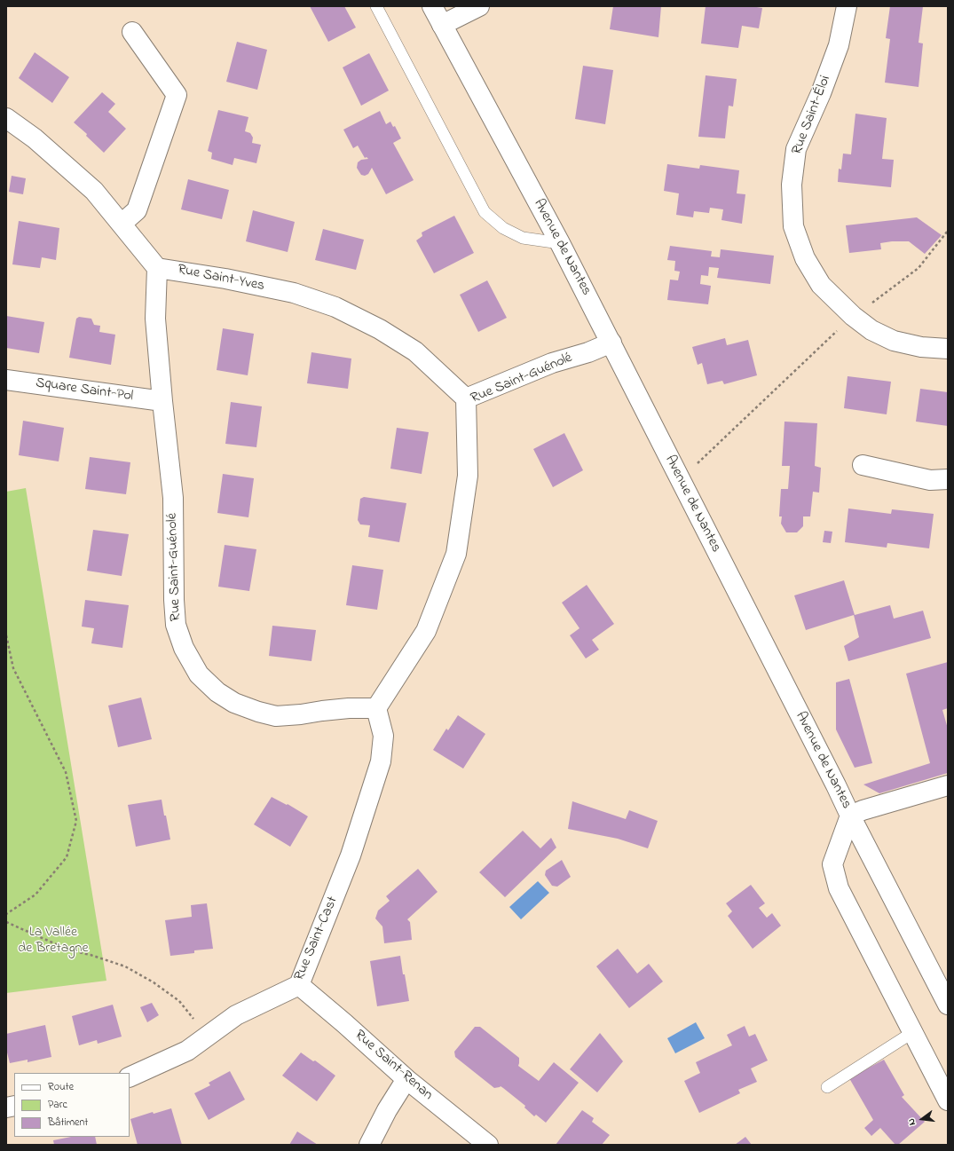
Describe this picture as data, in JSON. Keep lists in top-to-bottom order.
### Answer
{
  "streets": {
    "street": [
      "Rue Saint-Éloi",
      "Avenue de Nantes",
      "Rue Saint-Yves",
      "Rue Saint-Guénolé",
      "Square Saint-Pol",
      "Rue Saint-Cast",
      "Rue Saint-Renan"
    ]
  },
  "crossings": [
    ["Avenue de Nantes", "Rue Saint-Guénolé"],
    ["Rue Saint-Yves", "Rue Saint-Guénolé"],
    ["Rue Saint-Guénolé", "Square Saint-Pol"],
    ["Rue Saint-Guénolé", "Rue Saint-Cast"],
    ["Rue Saint-Cast", "Rue Saint-Renan"]
  ],
  "parks": ["La Vallée de Bretagne"],
  "legend": ["Route", "Parc", "Bâtiment"],
  "north": "left"
}
